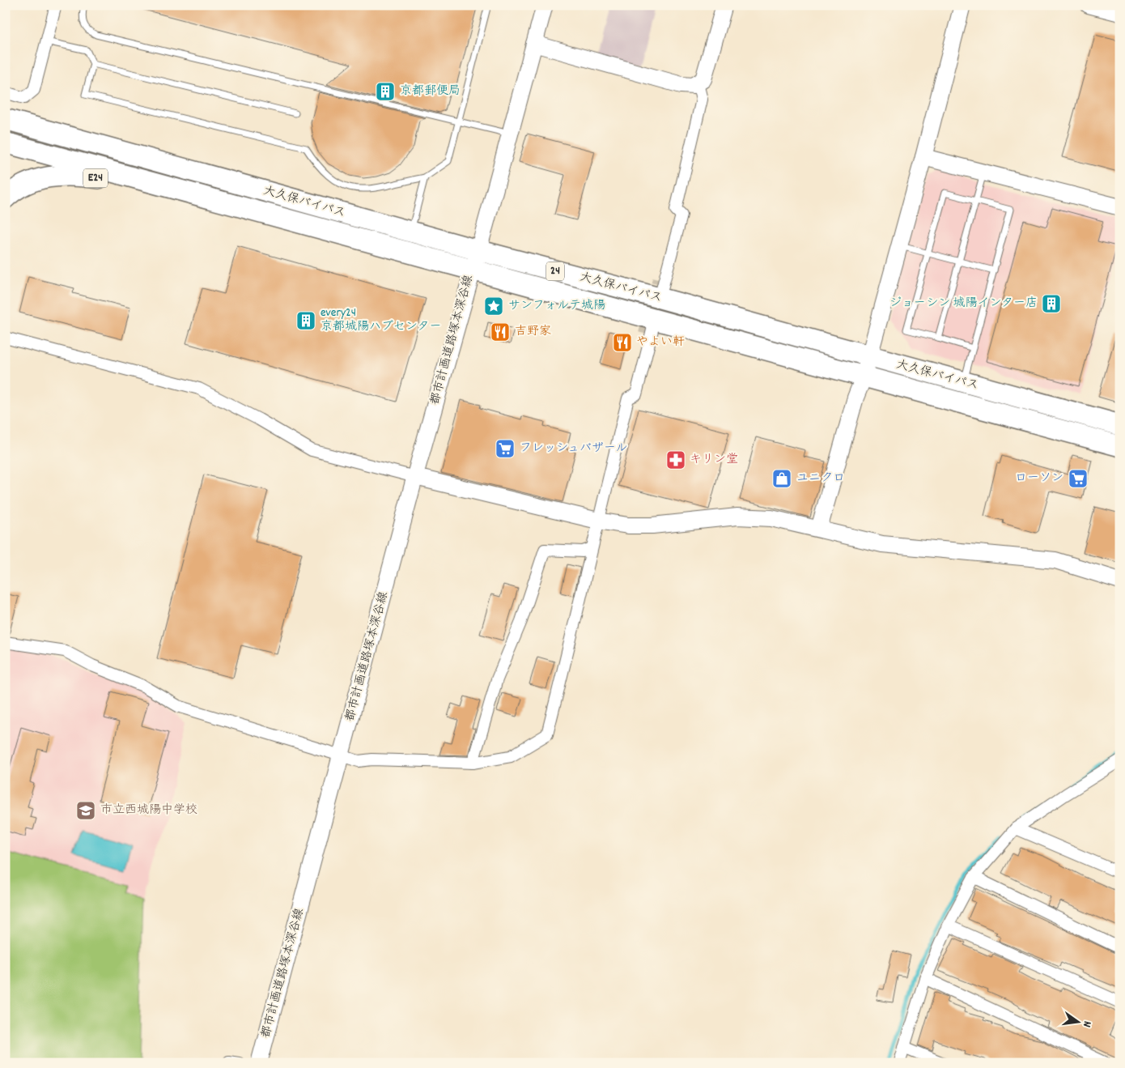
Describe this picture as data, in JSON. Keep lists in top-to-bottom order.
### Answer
{
  "streets": {
    "highway": ["E24", "大久保バイパス", "24"],
    "street": ["都市計画道路塚本深谷線"]
  },
  "crossings": [
    ["E24", "大久保バイパス"],
    ["大久保バイパス", "都市計画道路塚本深谷線"]
  ],
  "places": {
    "building": ["京都郵便局", "ジョーシン 城陽インター店", "every24 京都城陽ハブセンター"],
    "place": ["サンフォルテ城陽"],
    "restaurant": ["吉野家", "やよい軒"],
    "supermarket": ["フレッシュバザール", "ローソン"],
    "pharmacy": ["キリン堂"],
    "shop": ["ユニクロ"],
    "school or university": ["市立西城陽中学校"]
  },
  "north": "right"
}
